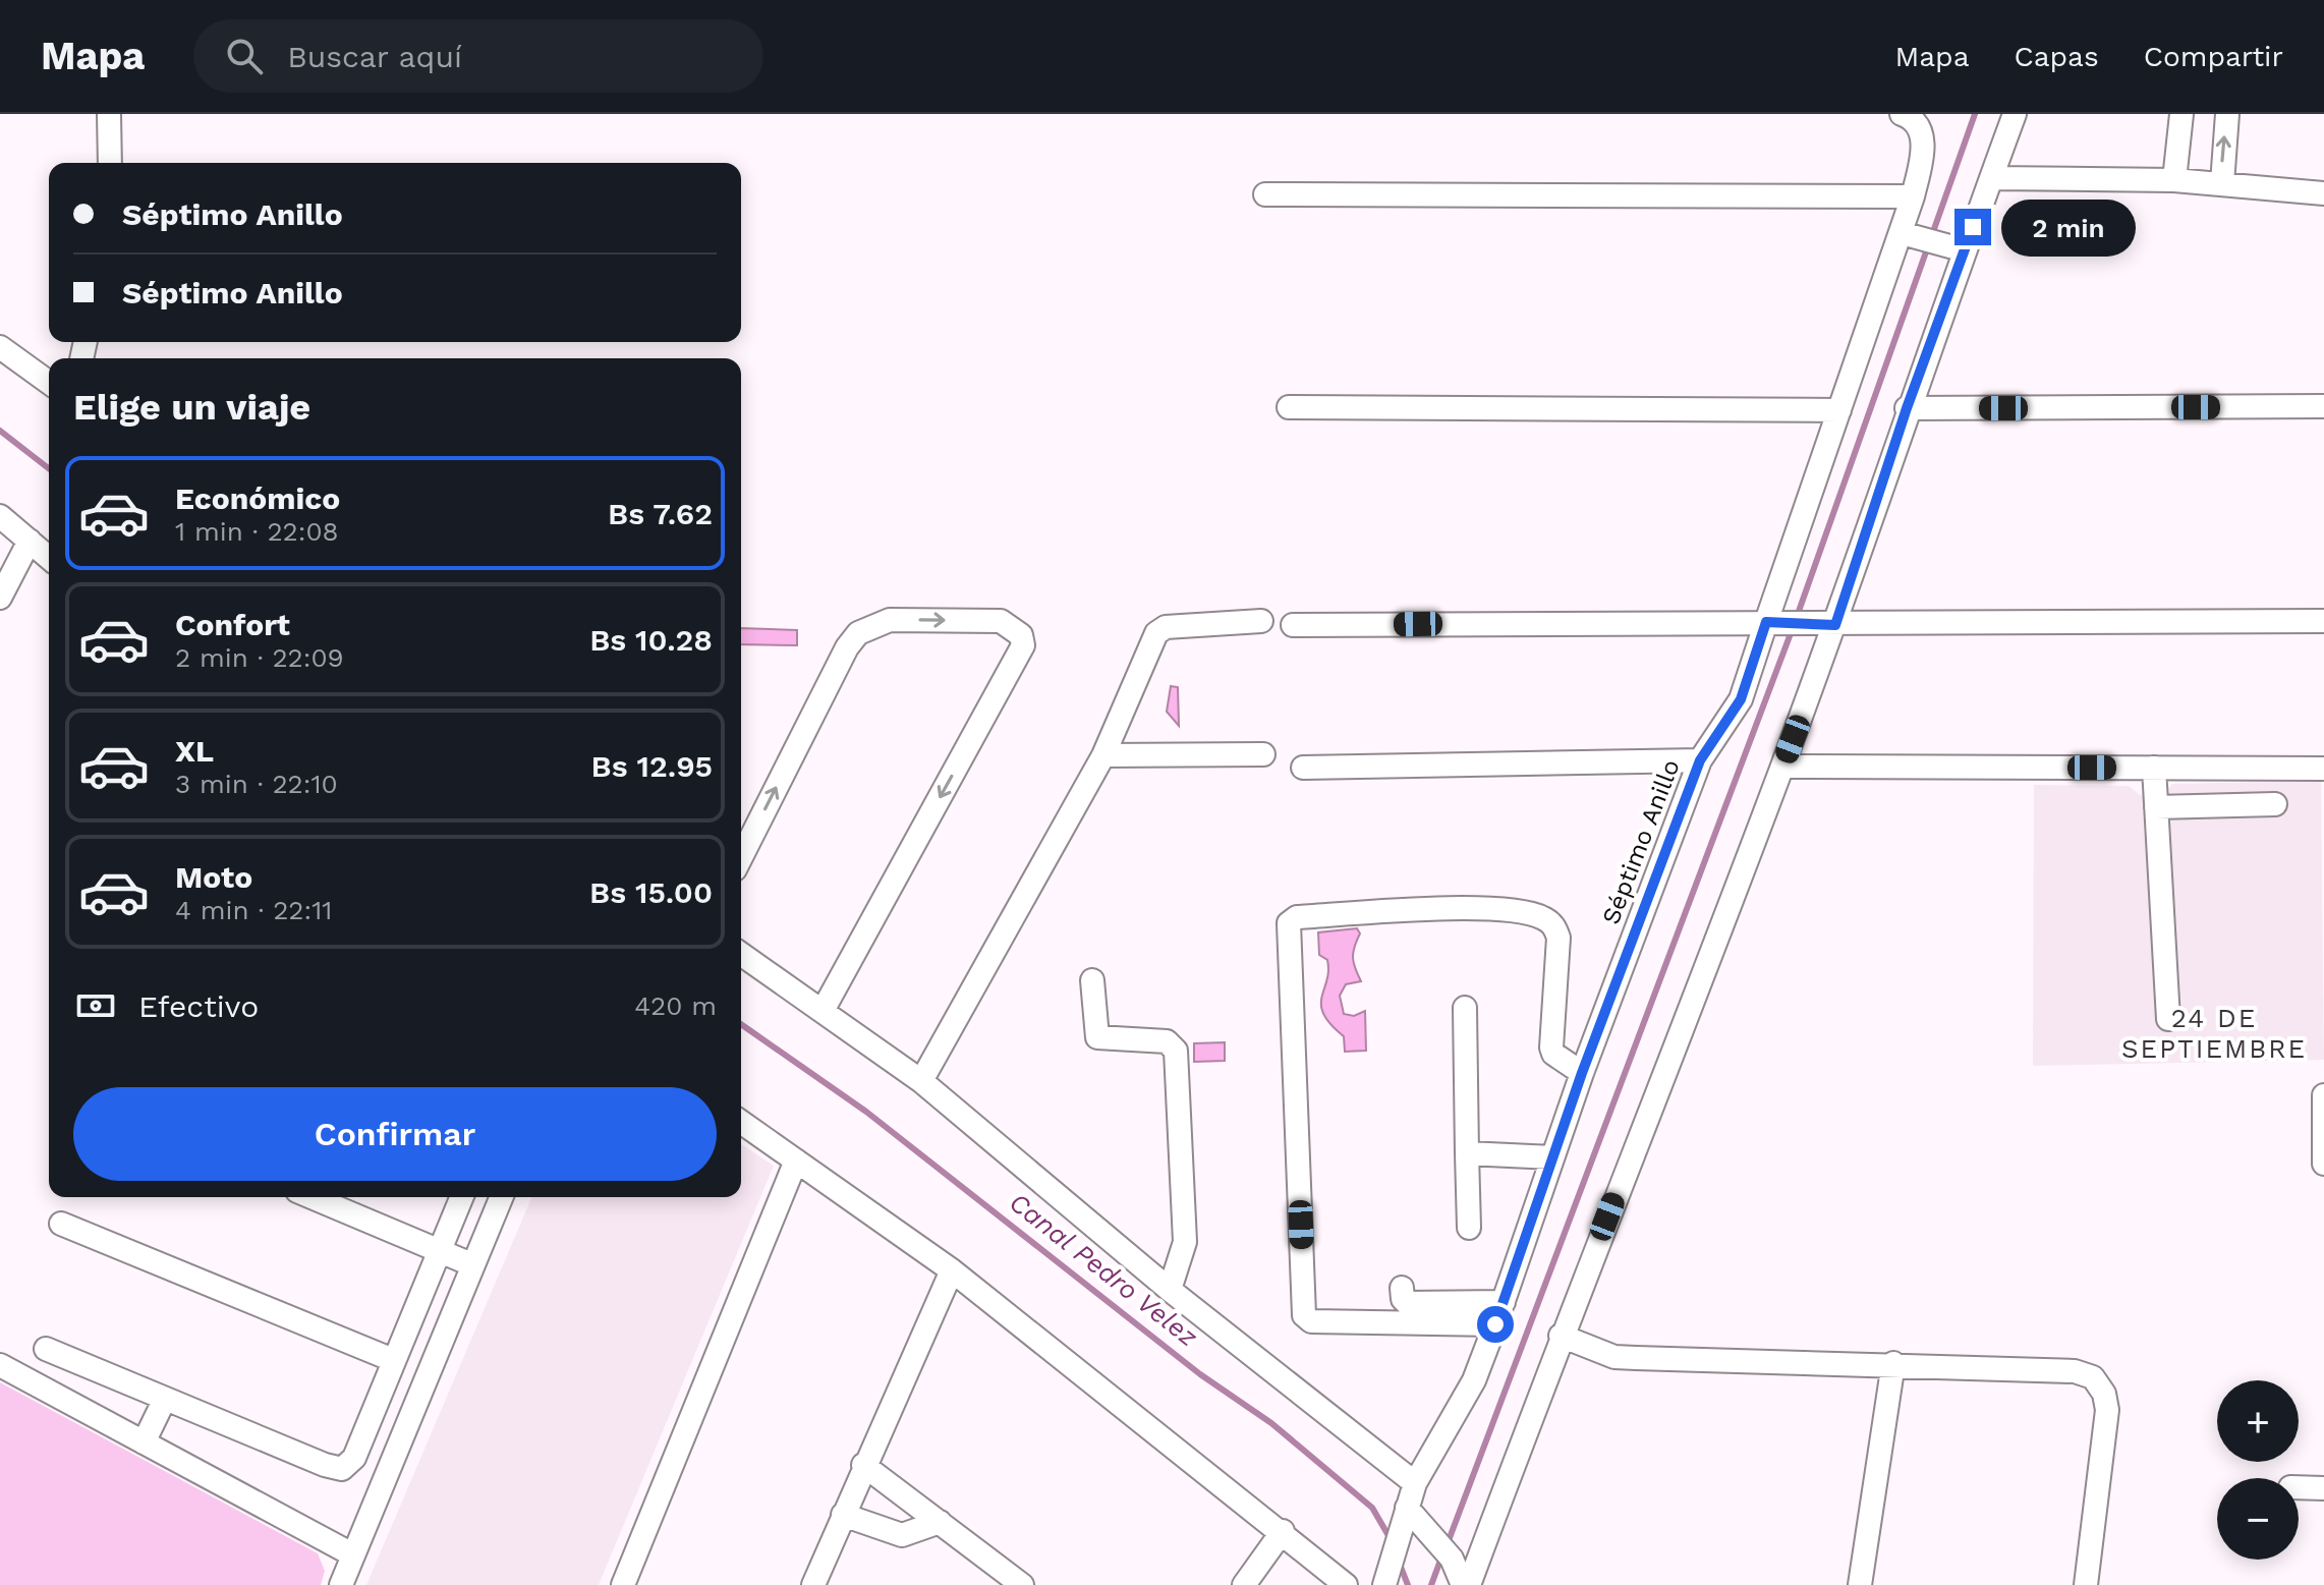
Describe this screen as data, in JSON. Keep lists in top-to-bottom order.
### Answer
{
  "streets": {
    "street": ["Séptimo Anillo"]
  },
  "districts": ["24 DE SEPTIEMBRE"],
  "water": ["Canal Pedro Velez"],
  "page": {
    "header": "Mapa",
    "search": "Buscar aquí",
    "nav": ["Mapa", "Capas", "Compartir"],
    "banner": ["Séptimo Anillo", "Séptimo Anillo"],
    "bubble": "2 min",
    "heading": "Elige un viaje",
    "list": [
      {
        "name": "Económico",
        "note": "1 min · 22:08",
        "value": "Bs 7.62"
      },
      {
        "name": "Confort",
        "note": "2 min · 22:09",
        "value": "Bs 10.28"
      },
      {
        "name": "XL",
        "note": "3 min · 22:10",
        "value": "Bs 12.95"
      },
      {
        "name": "Moto",
        "note": "4 min · 22:11",
        "value": "Bs 15.00"
      }
    ],
    "pay": ["Efectivo", "420 m"],
    "buttons": "Confirmar",
    "map_buttons": ["+", "−"]
  }
}
